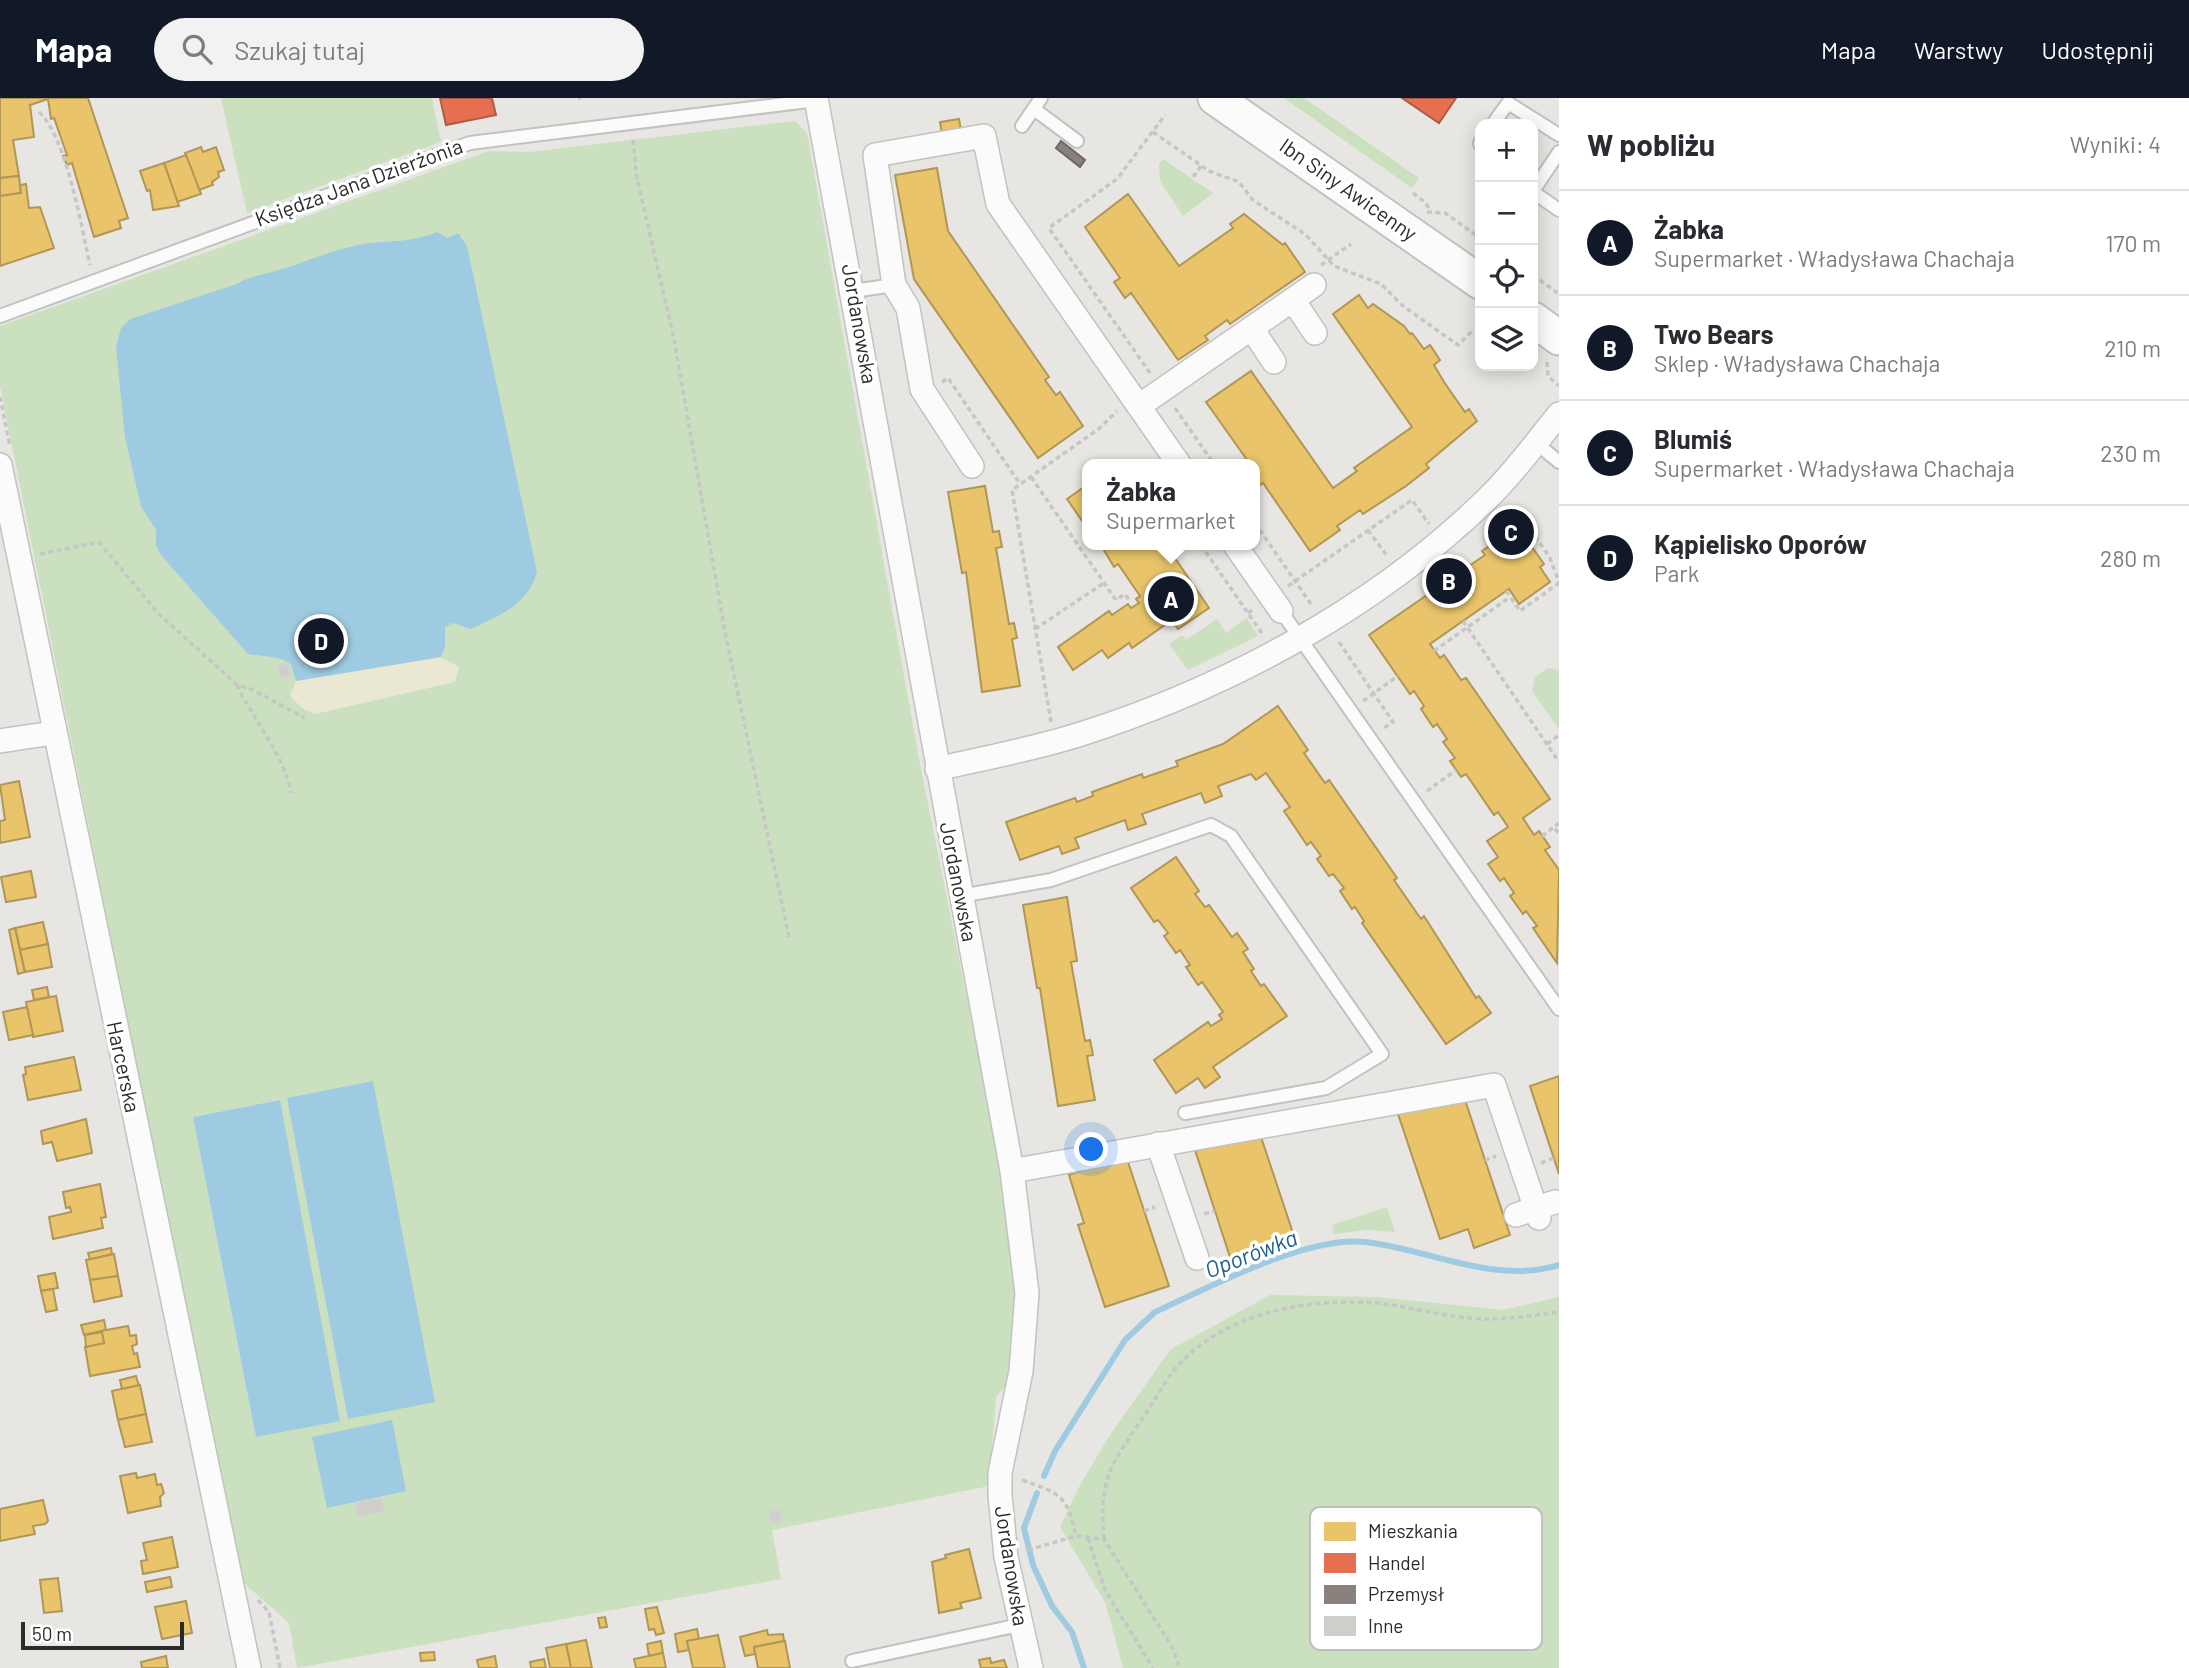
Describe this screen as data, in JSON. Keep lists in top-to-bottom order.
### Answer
{
  "streets": {
    "street": ["Ibn Siny Awicenny", "Jordanowska", "Harcerska"],
    "lane": ["Księdza Jana Dzierżonia"]
  },
  "crossings": [
    ["Księdza Jana Dzierżonia", "Jordanowska"]
  ],
  "water": ["Oporówka"],
  "legend": [
    "Mieszkania",
    "Handel",
    "Przemysł",
    "Inne"
  ],
  "scale_bar": "50 m",
  "page": {
    "header": "Mapa",
    "search": "Szukaj tutaj",
    "nav": ["Mapa", "Warstwy", "Udostępnij"],
    "heading": ["W pobliżu", "Wyniki: 4"],
    "map_buttons": ["+", "−"],
    "list": [
      {
        "mark": "A",
        "name": "Żabka",
        "note": "Supermarket · Władysława Chachaja",
        "value": "170 m"
      },
      {
        "mark": "B",
        "name": "Two Bears",
        "note": "Sklep · Władysława Chachaja",
        "value": "210 m"
      },
      {
        "mark": "C",
        "name": "Blumiś",
        "note": "Supermarket · Władysława Chachaja",
        "value": "230 m"
      },
      {
        "mark": "D",
        "name": "Kąpielisko Oporów",
        "note": "Park",
        "value": "280 m"
      }
    ],
    "popup": ["Żabka", "Supermarket"],
    "pins": [
      "C",
      "B",
      "A",
      "D"
    ],
    "scale": "50 m"
  }
}
